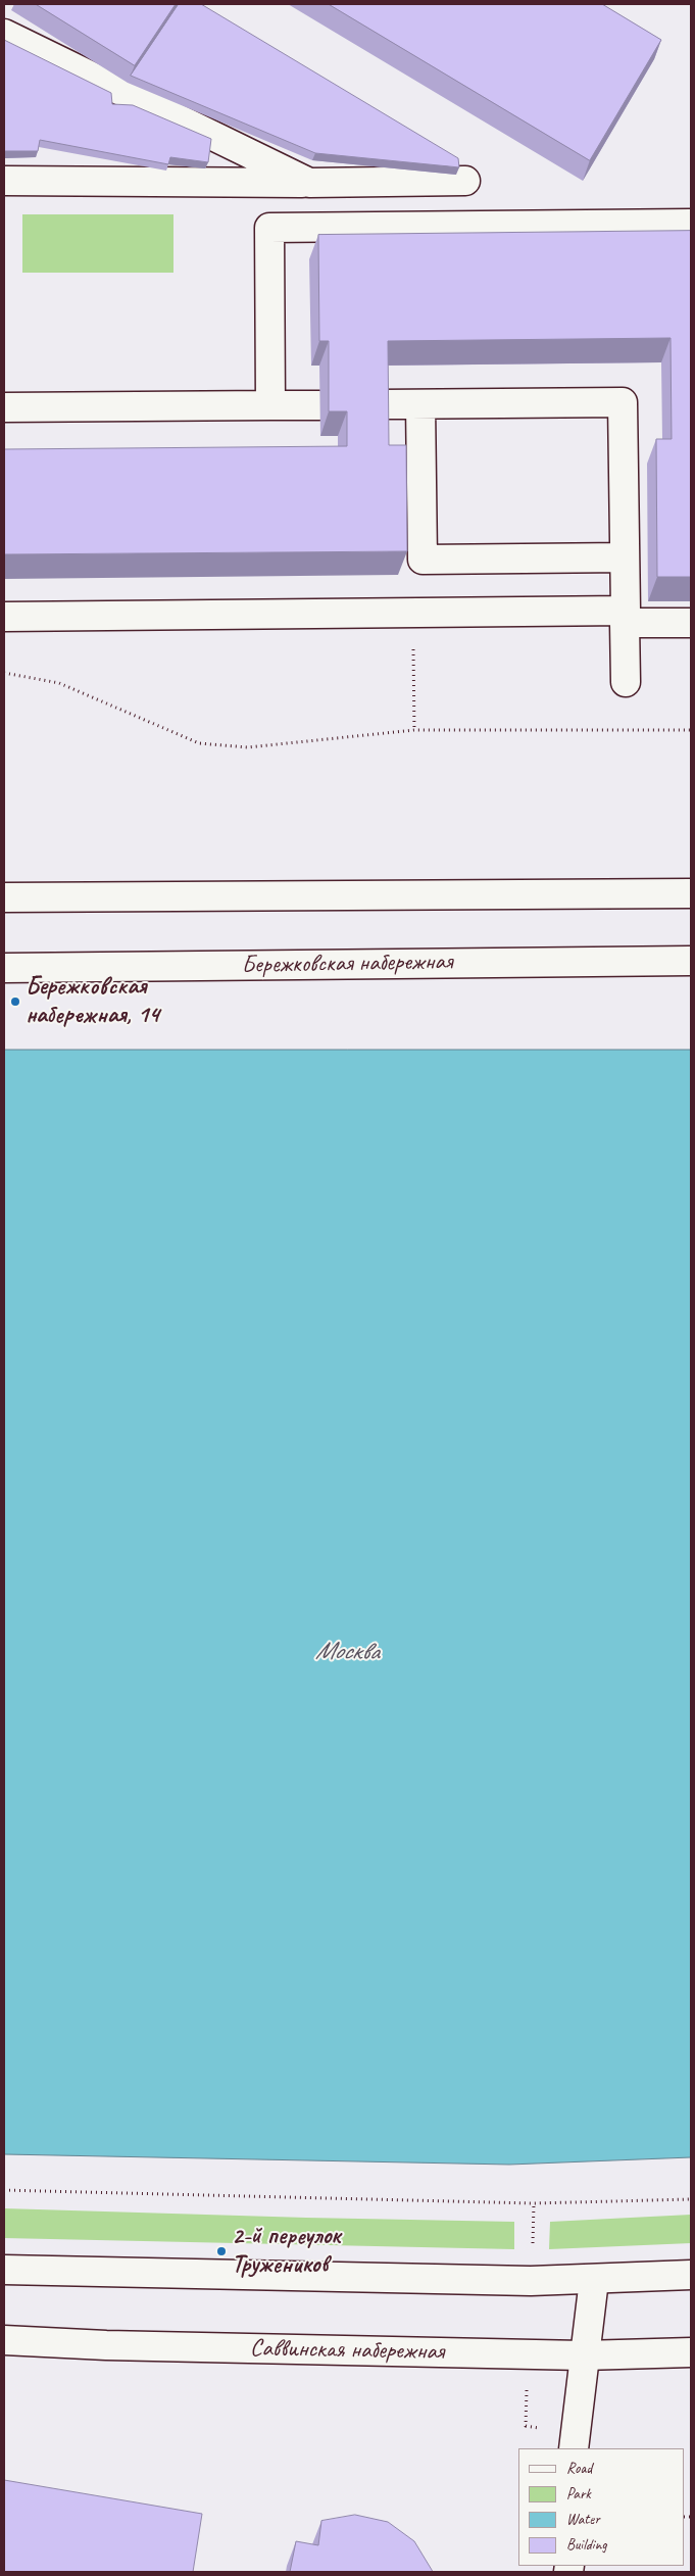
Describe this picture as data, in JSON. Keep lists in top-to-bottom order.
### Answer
{
  "streets": {
    "main road": ["Бережковская набережная", "Саввинская набережная"]
  },
  "water": ["Москва"],
  "places": ["Бережковская набережная, 14", "2-й переулок Тружеников"],
  "legend": [
    "Road",
    "Park",
    "Water",
    "Building"
  ]
}
